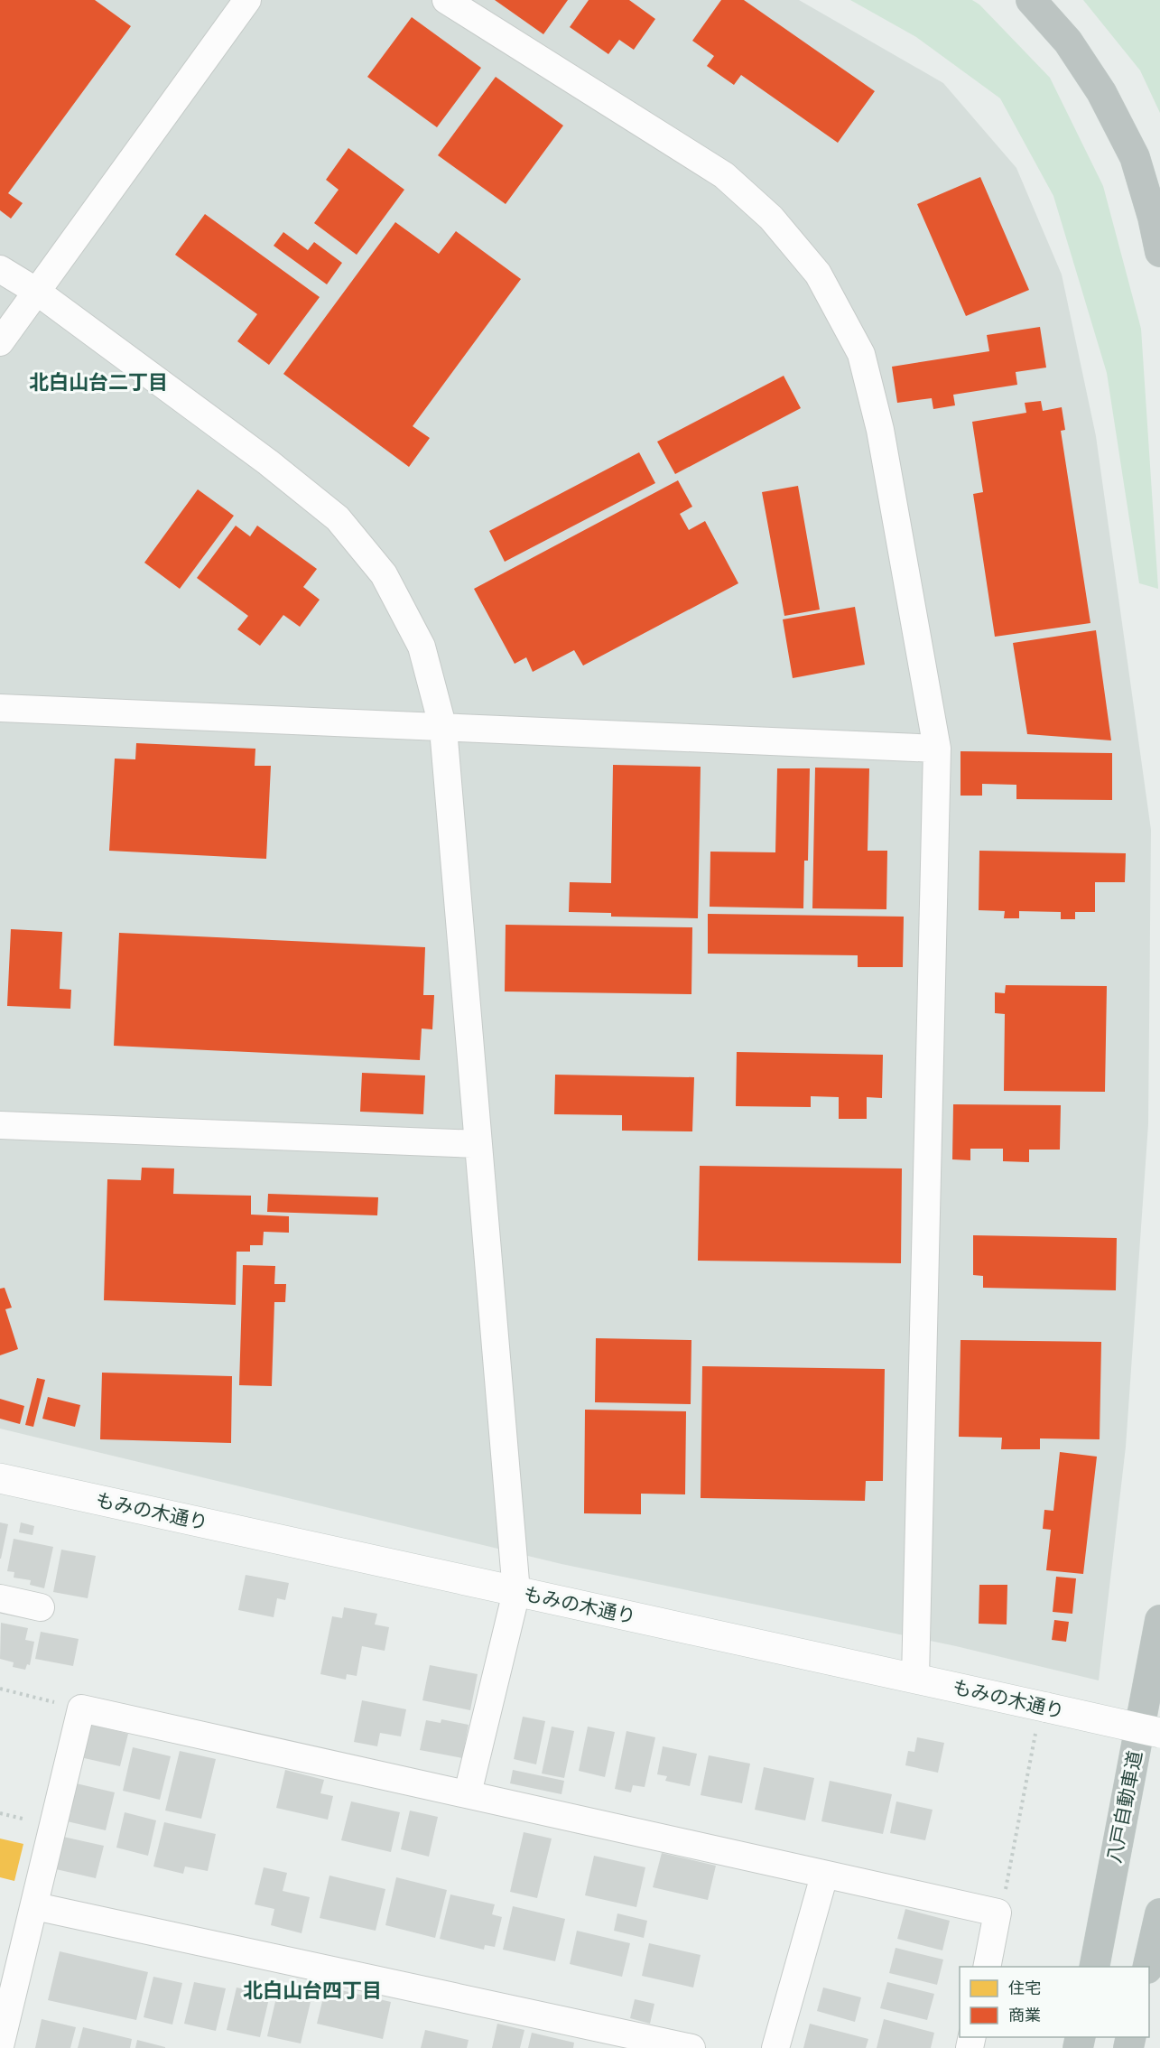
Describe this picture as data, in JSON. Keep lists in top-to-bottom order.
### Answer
{
  "streets": {
    "highway": ["八戸自動車道"],
    "street": ["もみの木通り"]
  },
  "districts": ["北白山台二丁目", "北白山台四丁目"],
  "legend": ["住宅", "商業"]
}
